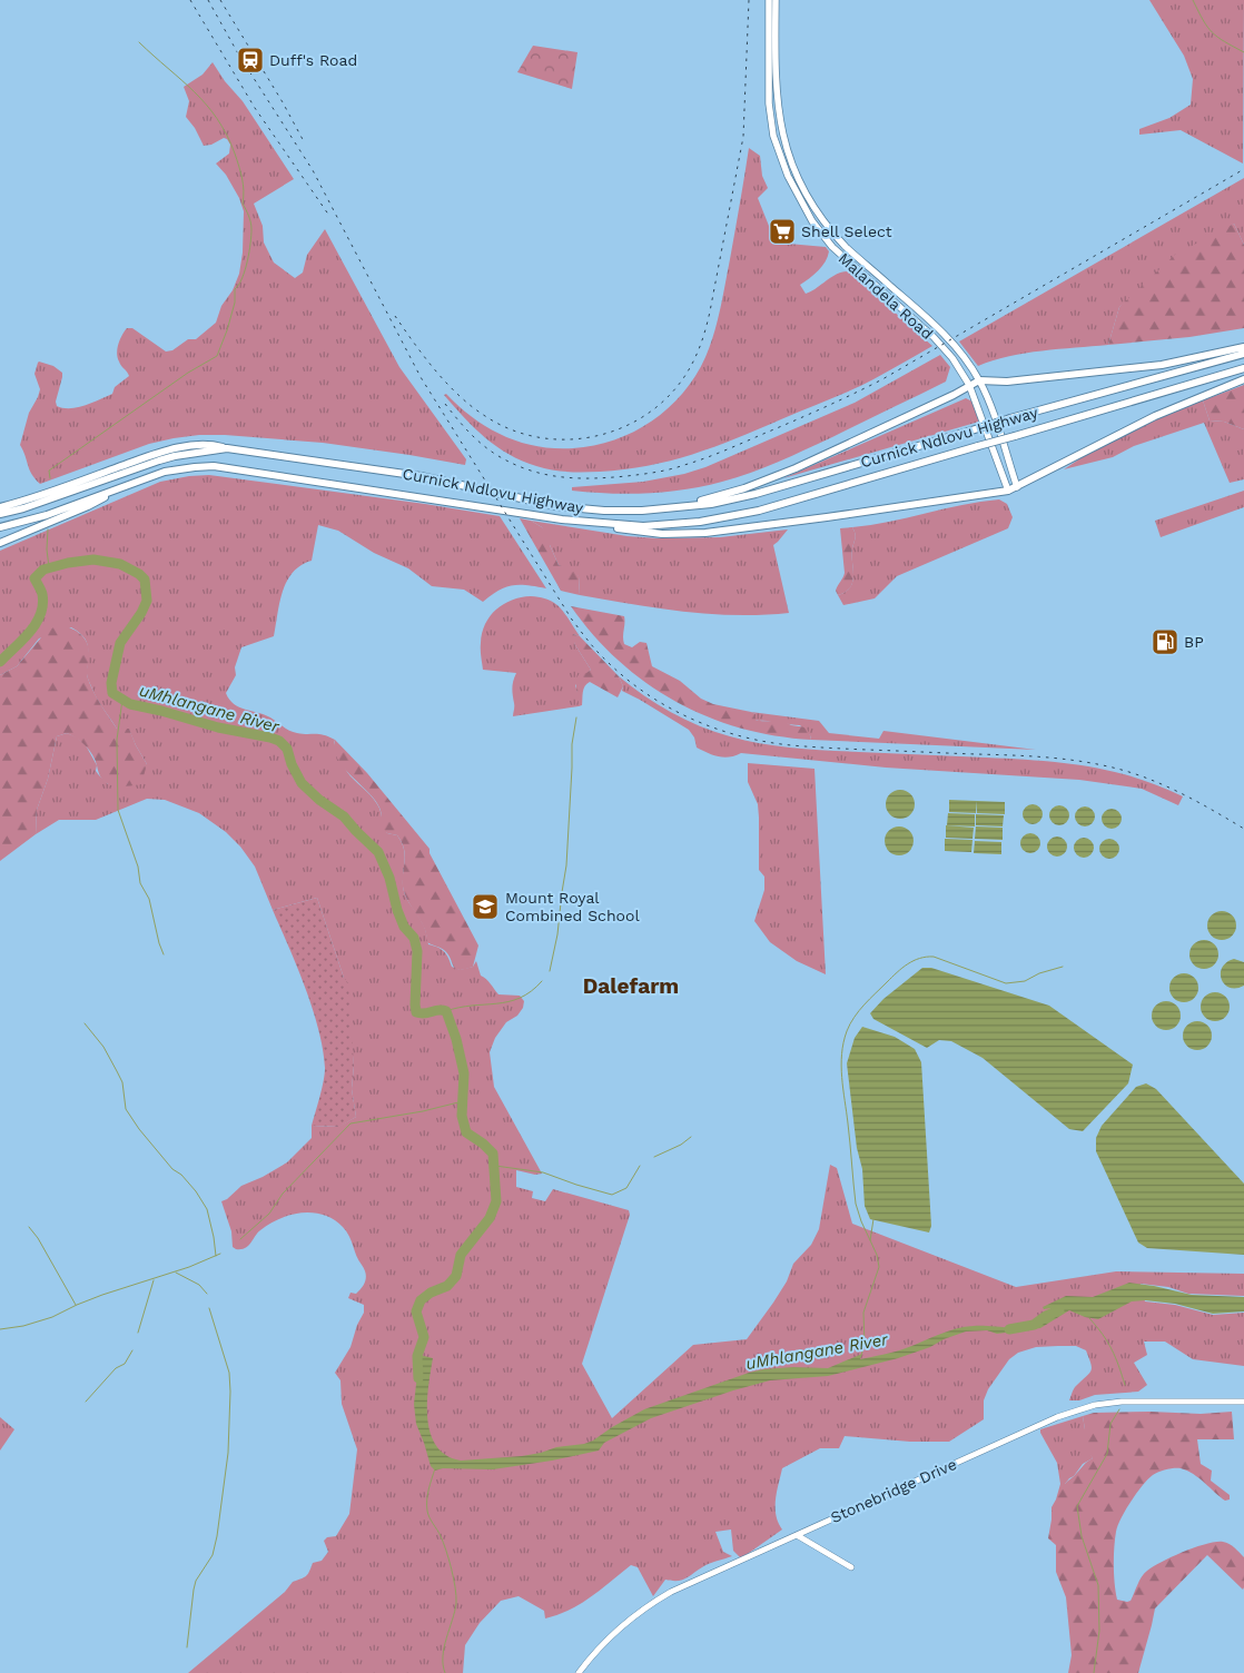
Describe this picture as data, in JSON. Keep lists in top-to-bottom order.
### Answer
{
  "streets": {
    "main road": ["Malandela Road", "Curnick Ndlovu Highway"],
    "street": ["Stonebridge Drive"]
  },
  "districts": ["Dalefarm"],
  "water": ["uMhlangane River"],
  "places": {
    "station": ["Duff's Road"],
    "supermarket": ["Shell Select"],
    "fuel station": ["BP"],
    "school or university": ["Mount Royal Combined School"]
  }
}
